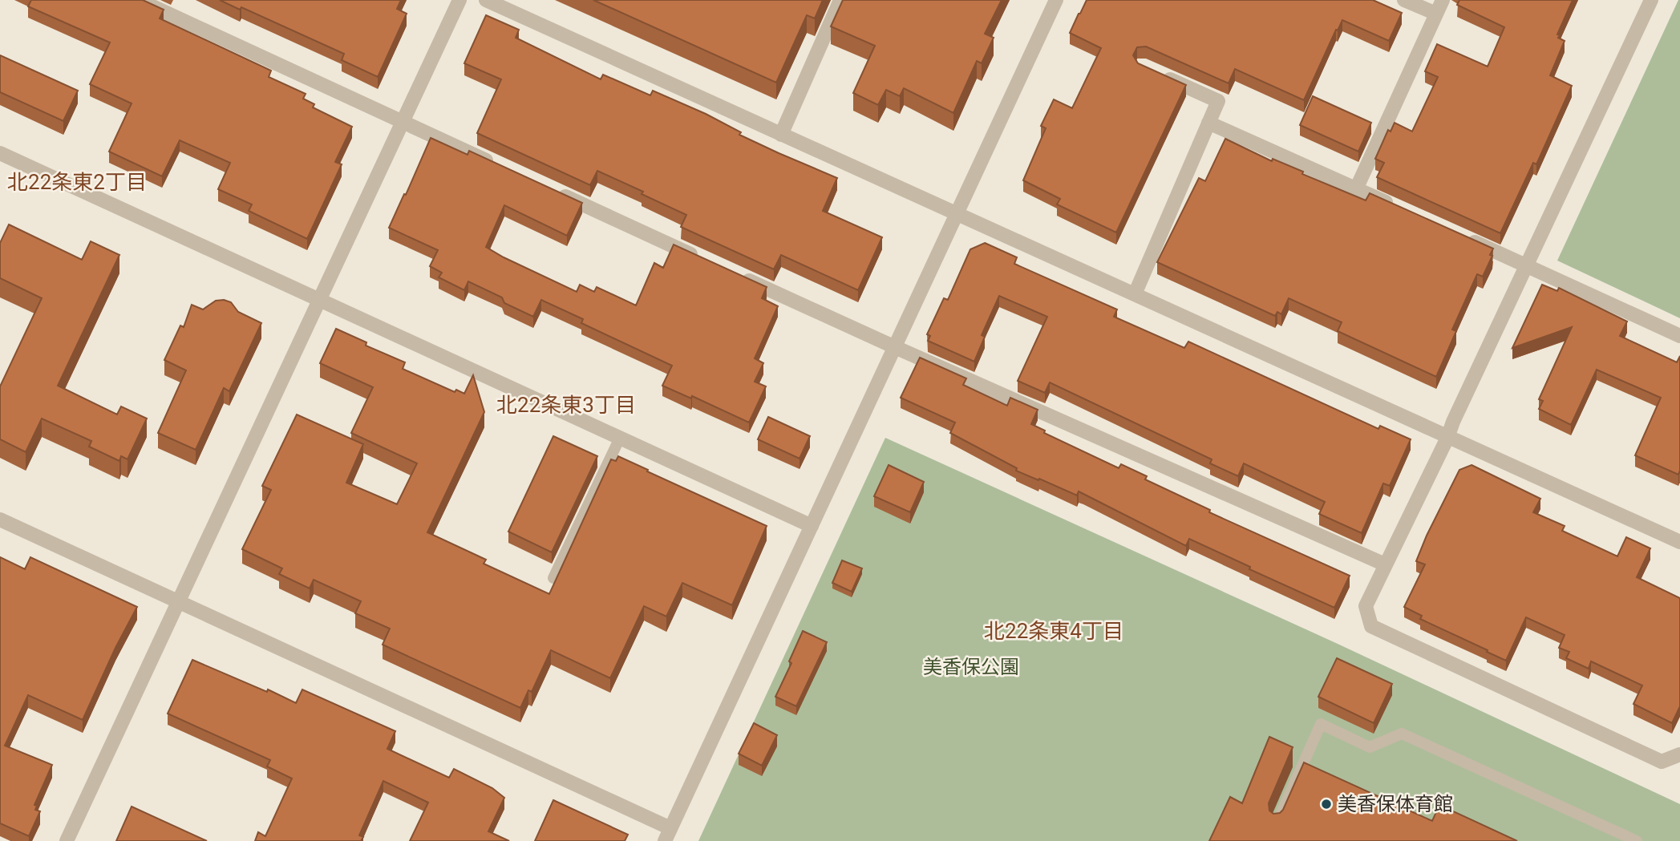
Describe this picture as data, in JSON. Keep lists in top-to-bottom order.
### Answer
{
  "districts": ["北22条東2丁目", "北22条東3丁目", "北22条東4丁目"],
  "parks": ["美香保公園"],
  "places": ["美香保体育館"]
}
